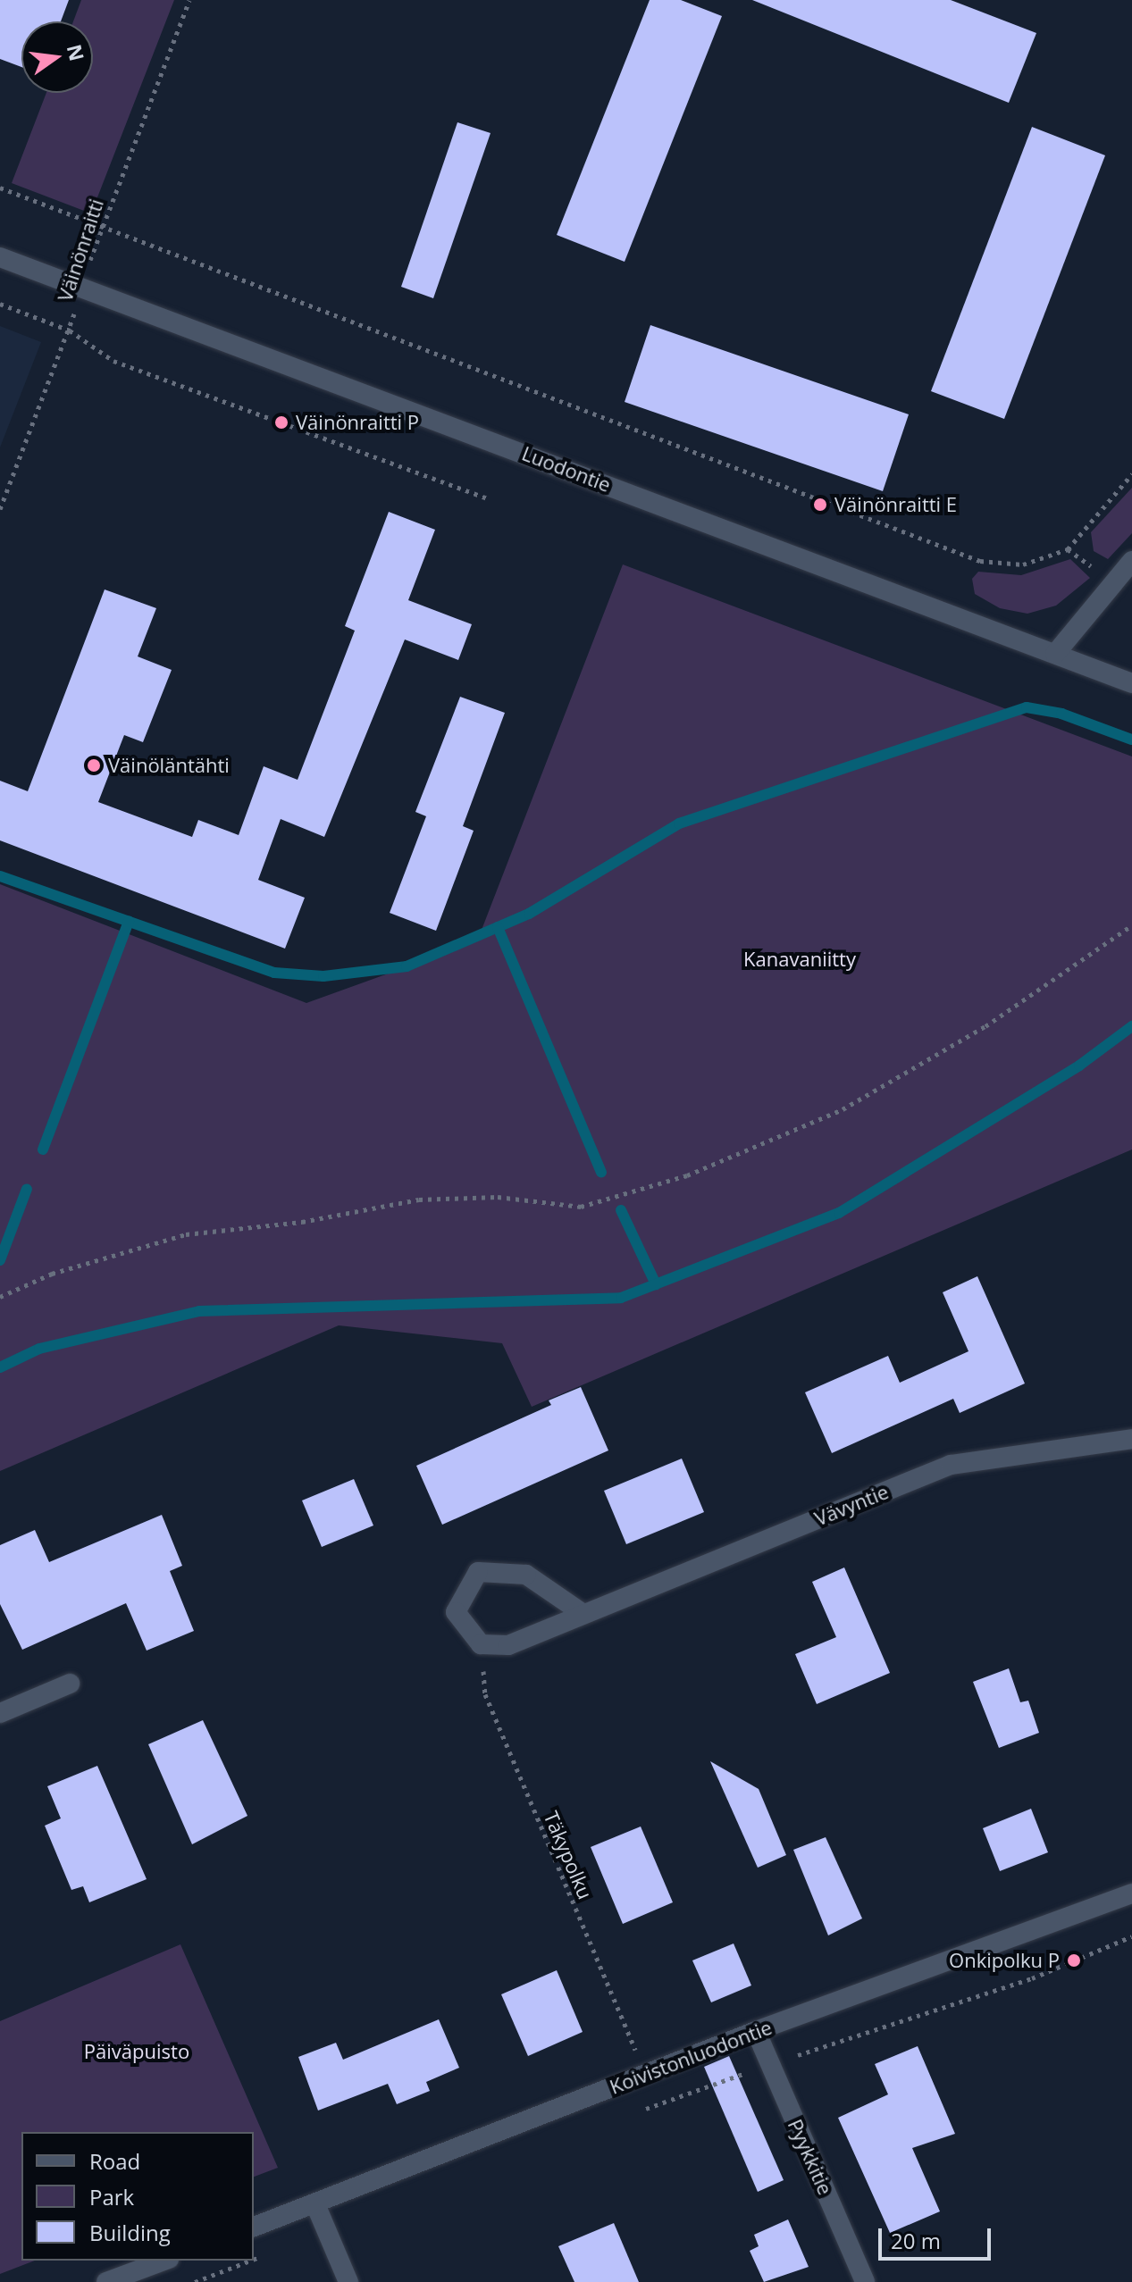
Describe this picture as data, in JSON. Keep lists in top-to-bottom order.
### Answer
{
  "streets": {
    "street": [
      "Luodontie",
      "Vävyntie",
      "Koivistonluodontie",
      "Pyykkitie"
    ],
    "path": ["Väinönraitti", "Täkypolku"]
  },
  "crossings": [
    ["Väinönraitti", "Luodontie"],
    ["Vävyntie", "Täkypolku"],
    ["Täkypolku", "Koivistonluodontie"],
    ["Koivistonluodontie", "Pyykkitie"]
  ],
  "parks": ["Kanavaniitty", "Päiväpuisto"],
  "places": [
    "Väinönraitti P",
    "Väinönraitti E",
    "Väinöläntähti",
    "Onkipolku P"
  ],
  "legend": ["Road", "Park", "Building"],
  "scale_bar": "20 m",
  "north": "right"
}
